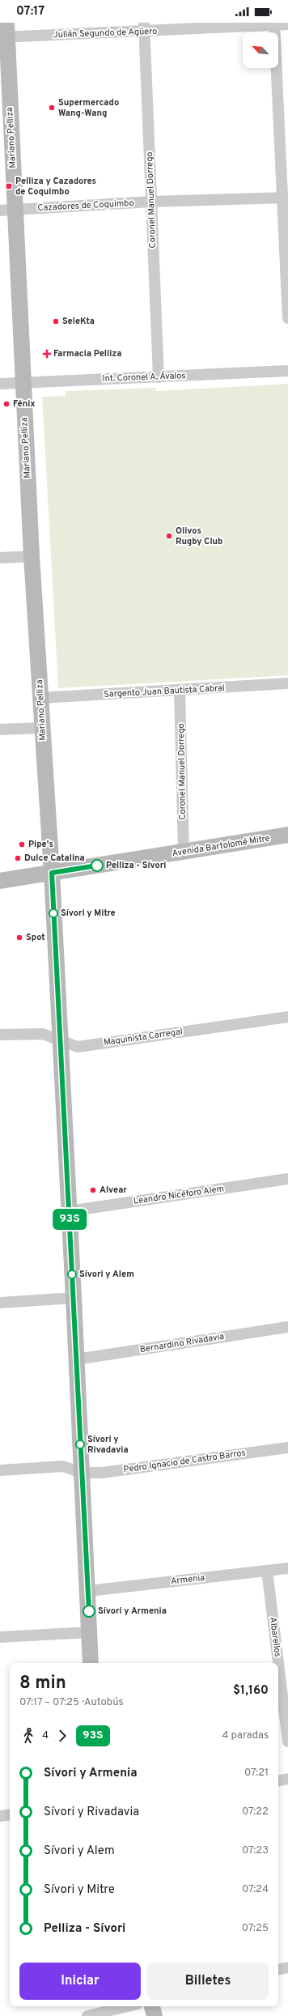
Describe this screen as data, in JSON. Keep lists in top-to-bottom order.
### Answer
{
  "streets": {
    "street": [
      "Julián Segundo de Agüero",
      "Mariano Pelliza",
      "Coronel Manuel Dorrego",
      "Cazadores de Coquimbo",
      "Int. Coronel A. Ávalos",
      "Sargento Juan Bautista Cabral",
      "Avenida Bartolomé Mitre",
      "Maquinista Carregal",
      "Leandro Nicéforo Alem",
      "Bernardino Rivadavia",
      "Pedro Ignacio de Castro Barros",
      "Armenia",
      "Albarellos"
    ]
  },
  "crossings": [
    ["Julián Segundo de Agüero", "Mariano Pelliza"],
    ["Julián Segundo de Agüero", "Coronel Manuel Dorrego"],
    ["Mariano Pelliza", "Cazadores de Coquimbo"],
    ["Mariano Pelliza", "Int. Coronel A. Ávalos"],
    ["Mariano Pelliza", "Sargento Juan Bautista Cabral"],
    ["Mariano Pelliza", "Avenida Bartolomé Mitre"],
    ["Mariano Pelliza", "Maquinista Carregal"],
    ["Mariano Pelliza", "Leandro Nicéforo Alem"],
    ["Mariano Pelliza", "Bernardino Rivadavia"],
    ["Mariano Pelliza", "Pedro Ignacio de Castro Barros"],
    ["Mariano Pelliza", "Armenia"],
    ["Coronel Manuel Dorrego", "Cazadores de Coquimbo"],
    ["Coronel Manuel Dorrego", "Int. Coronel A. Ávalos"],
    ["Coronel Manuel Dorrego", "Sargento Juan Bautista Cabral"],
    ["Coronel Manuel Dorrego", "Avenida Bartolomé Mitre"],
    ["Armenia", "Albarellos"]
  ],
  "places": {
    "other": [
      "Supermercado Wang-Wang",
      "SeleKta",
      "Fénix",
      "Olivos Rugby Club",
      "Pipe's",
      "Dulce Catalina",
      "Pelliza - Sívori",
      "Sívori y Mitre",
      "Spot",
      "Alvear",
      "Sívori y Alem",
      "Sívori y Rivadavia",
      "Sívori y Armenia"
    ],
    "transit": ["Pelliza y Cazadores de Coquimbo"],
    "health": ["Farmacia Pelliza"]
  },
  "lines": ["bus line 93S"],
  "north": "top left",
  "page": {
    "status": "07:17",
    "on_map": "93S",
    "heading": ["8 min", "07:17 – 07:25 · Autobús", "$1,160"],
    "legs": ["4", "93S", "4 paradas"],
    "list": [
      {
        "name": "Sívori y Armenia",
        "value": "07:21"
      },
      {
        "name": "Sívori y Rivadavia",
        "value": "07:22"
      },
      {
        "name": "Sívori y Alem",
        "value": "07:23"
      },
      {
        "name": "Sívori y Mitre",
        "value": "07:24"
      },
      {
        "name": "Pelliza - Sívori",
        "value": "07:25"
      }
    ],
    "buttons": ["Iniciar", "Billetes"]
  }
}
